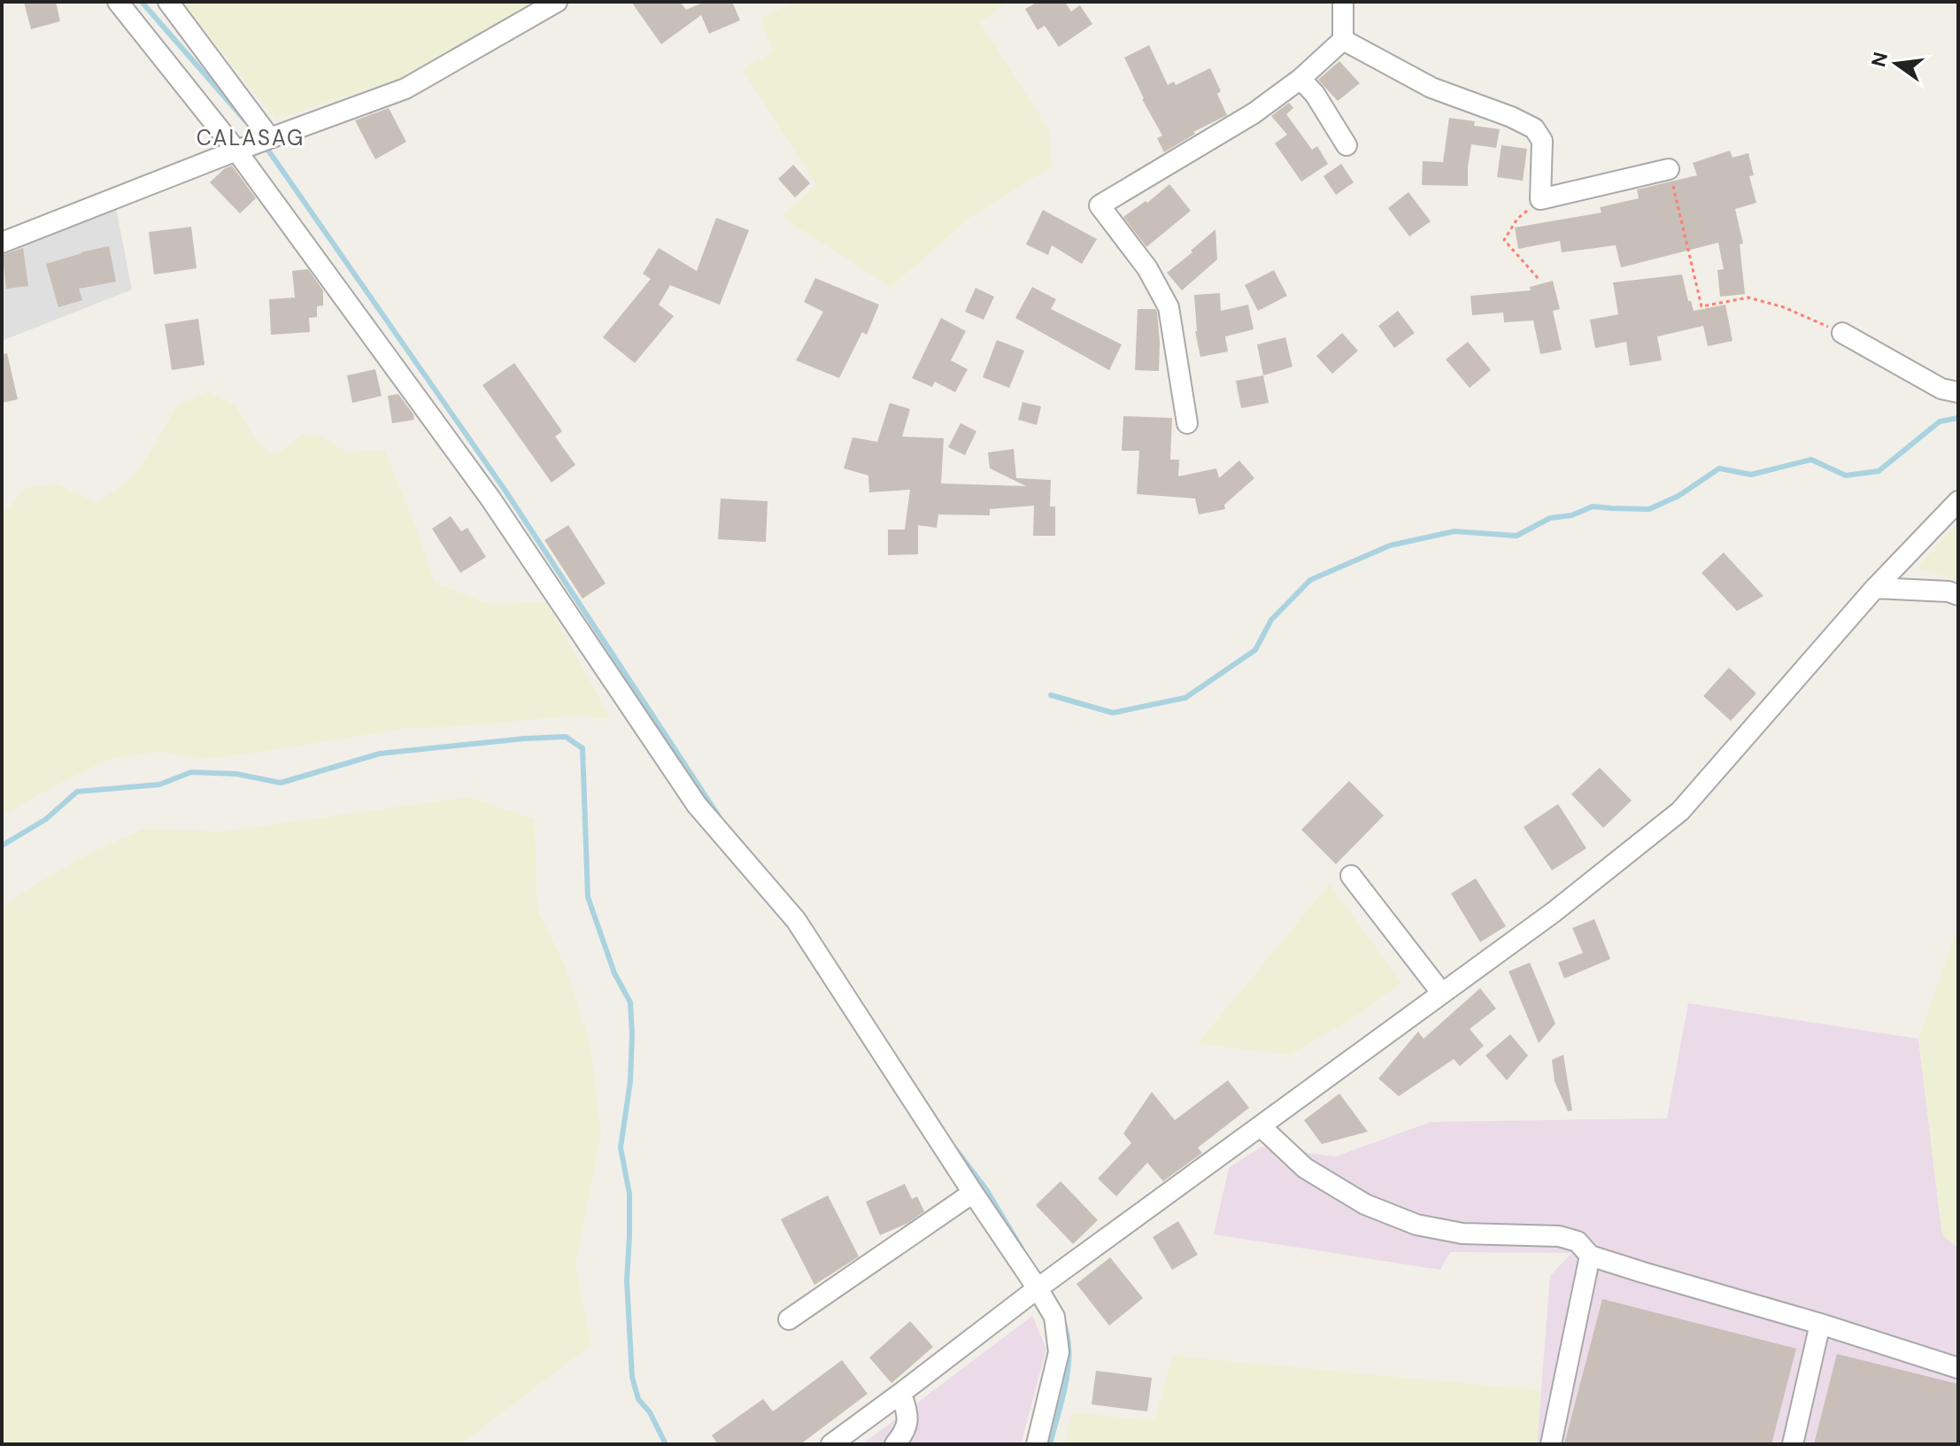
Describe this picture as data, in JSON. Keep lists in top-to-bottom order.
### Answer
{
  "districts": ["CALASAG"],
  "north": "left"
}
